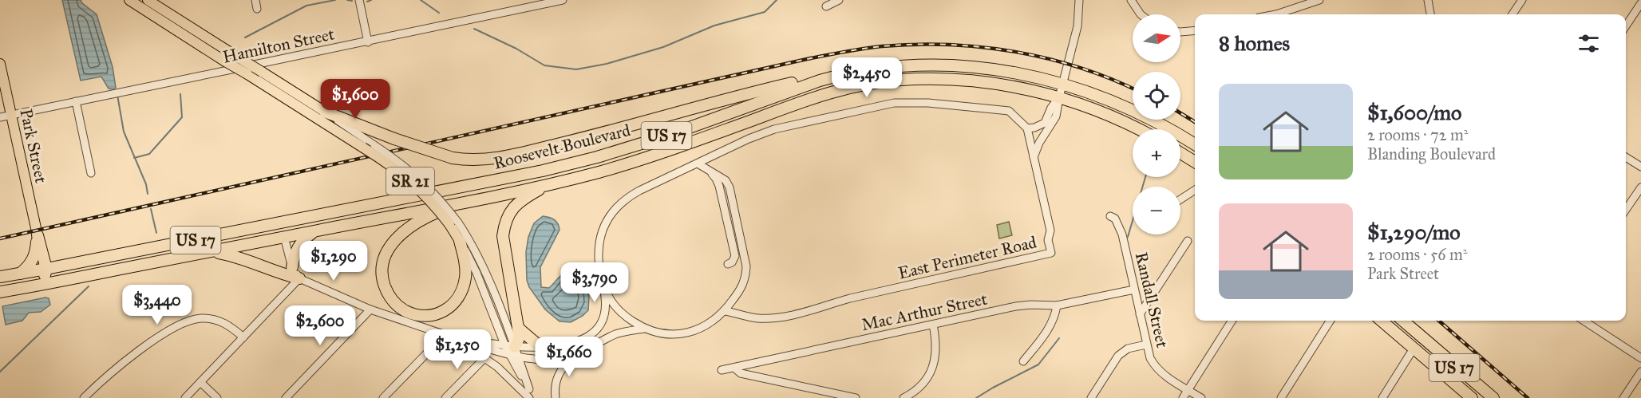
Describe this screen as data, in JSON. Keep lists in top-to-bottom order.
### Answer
{
  "streets": {
    "highway": ["US 17", "Roosevelt Boulevard"],
    "main road": ["Park Street", "SR 21"],
    "street": [
      "Hamilton Street",
      "East Perimeter Road",
      "Randall Street",
      "Mac Arthur Street"
    ]
  },
  "crossings": [
    ["Hamilton Street", "Park Street"],
    ["Randall Street", "Mac Arthur Street"]
  ],
  "north": "right",
  "page": {
    "map_buttons": ["+", "−"],
    "heading": "8 homes",
    "price": [
      "$2,450",
      "$1,600",
      "$1,290",
      "$3,790",
      "$3,440",
      "$2,600",
      "$1,250",
      "$1,660"
    ],
    "list": [
      {
        "name": "$1,600/mo",
        "note": "2 rooms · 72 m² · Blanding Boulevard"
      },
      {
        "name": "$1,290/mo",
        "note": "2 rooms · 56 m² · Park Street"
      }
    ]
  }
}
